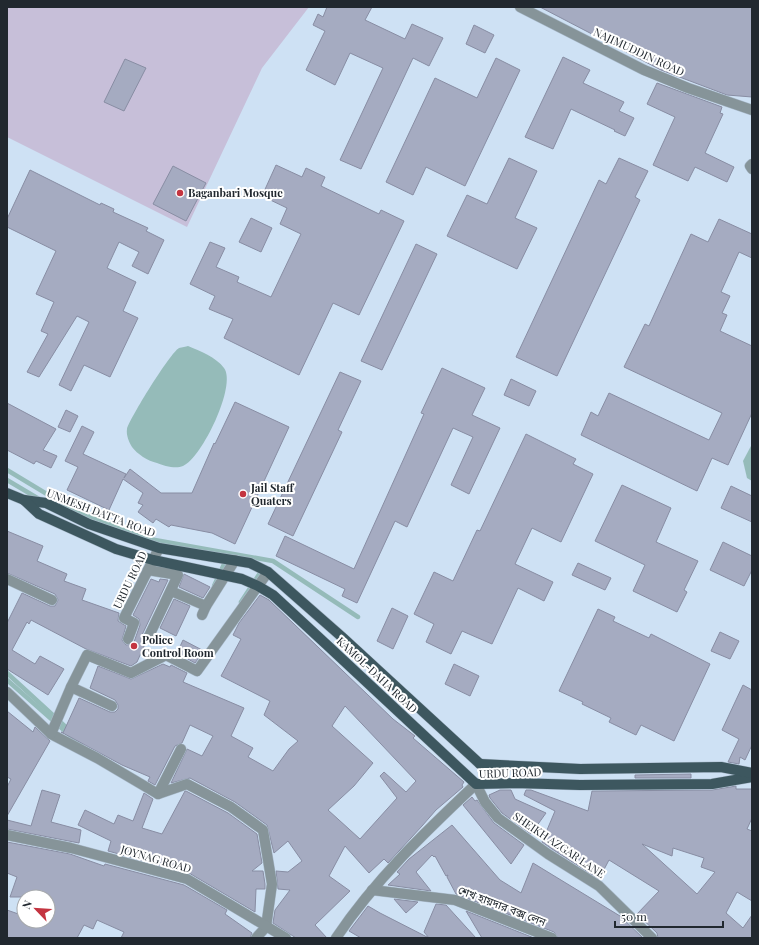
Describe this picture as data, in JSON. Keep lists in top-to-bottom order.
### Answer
{
  "streets": {
    "main road": ["UNMESH DATTA ROAD", "URDU ROAD", "KAMOL-DAHA ROAD"],
    "street": [
      "NAJIMUDDIN ROAD",
      "SHEIKH AZGAR LANE",
      "JOYNAG ROAD",
      "শেখ হায়দার বক্স লেন"
    ]
  },
  "crossings": [
    ["UNMESH DATTA ROAD", "URDU ROAD"],
    ["UNMESH DATTA ROAD", "KAMOL-DAHA ROAD"],
    ["URDU ROAD", "KAMOL-DAHA ROAD"],
    ["URDU ROAD", "SHEIKH AZGAR LANE"],
    ["URDU ROAD", "শেখ হায়দার বক্স লেন"],
    ["KAMOL-DAHA ROAD", "SHEIKH AZGAR LANE"]
  ],
  "places": ["Baganbari Mosque", "Jail Staff Quaters", "Police Control Room"],
  "scale_bar": "50 m",
  "north": "top left"
}
